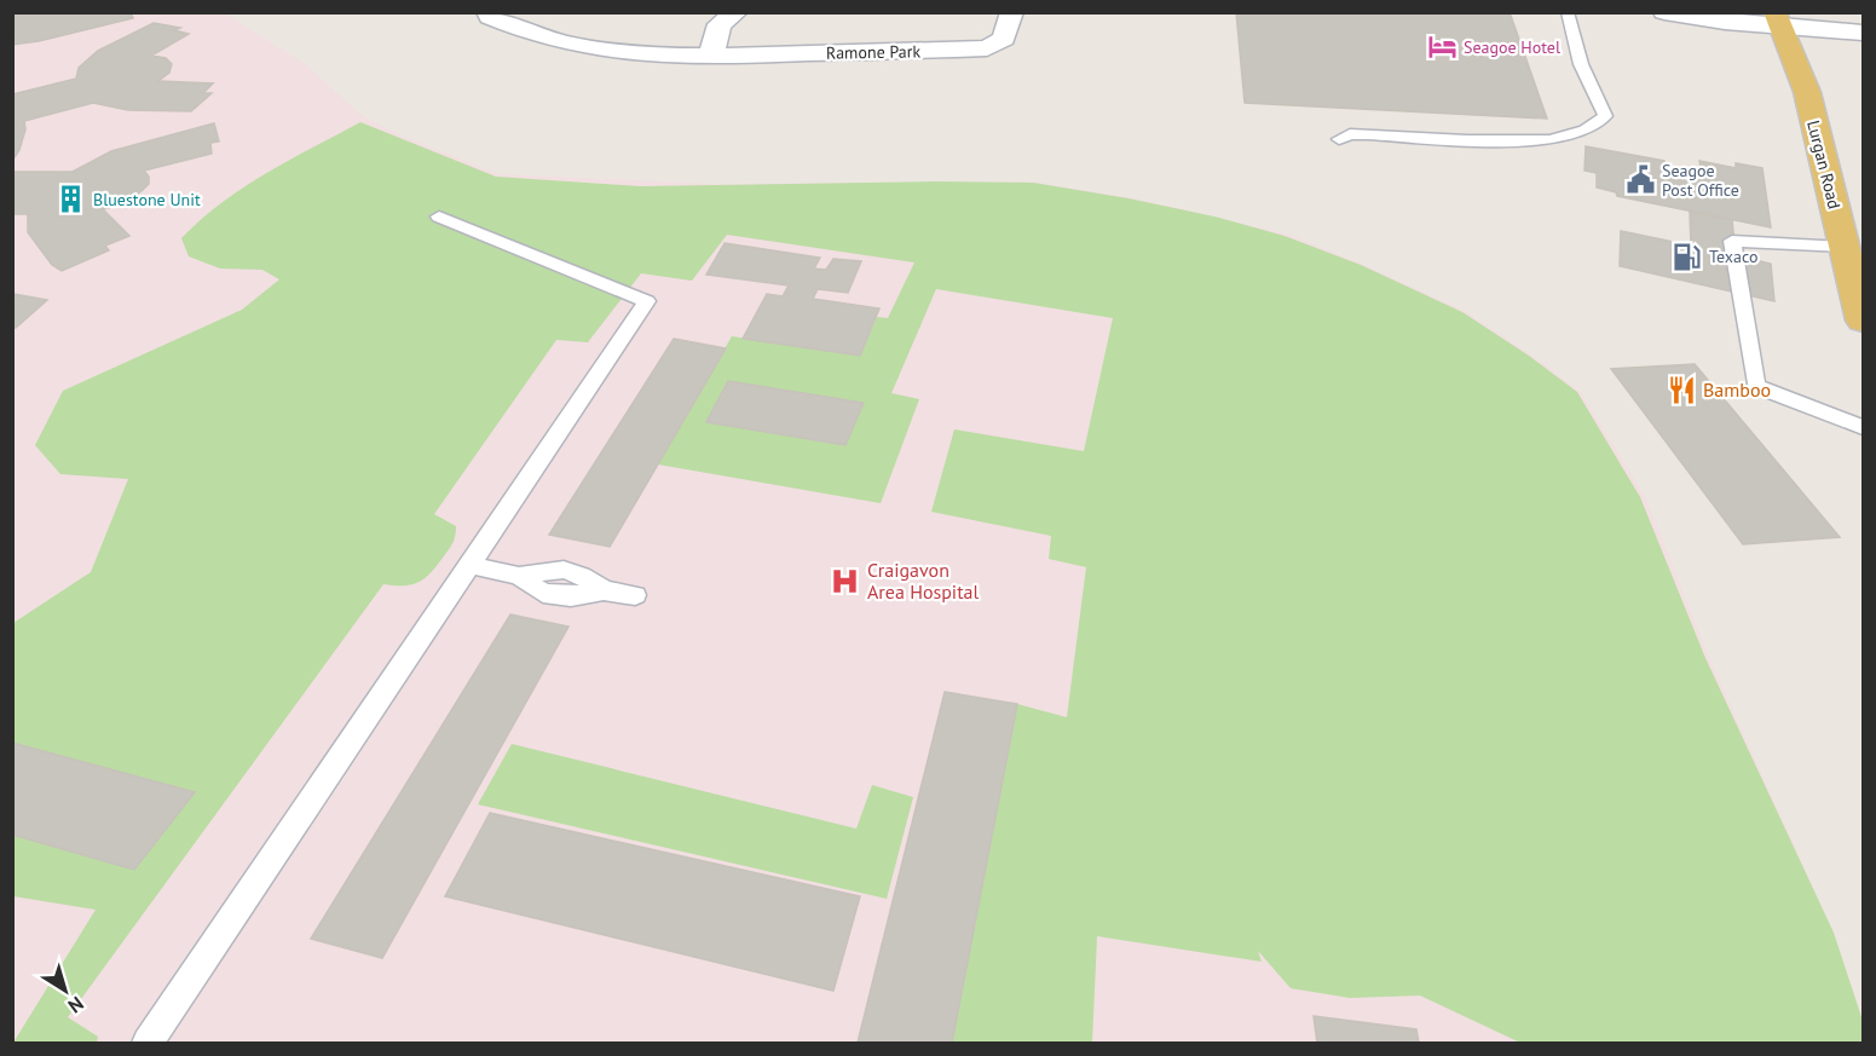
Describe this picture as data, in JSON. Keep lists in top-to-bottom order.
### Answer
{
  "streets": {
    "main road": ["Lurgan Road"],
    "street": ["Ramone Park"]
  },
  "places": {
    "hotel": ["Seagoe Hotel"],
    "public building": ["Seagoe Post Office"],
    "building": ["Bluestone Unit"],
    "fuel station": ["Texaco"],
    "restaurant": ["Bamboo"],
    "hospital": ["Craigavon Area Hospital"]
  },
  "north": "bottom right"
}
